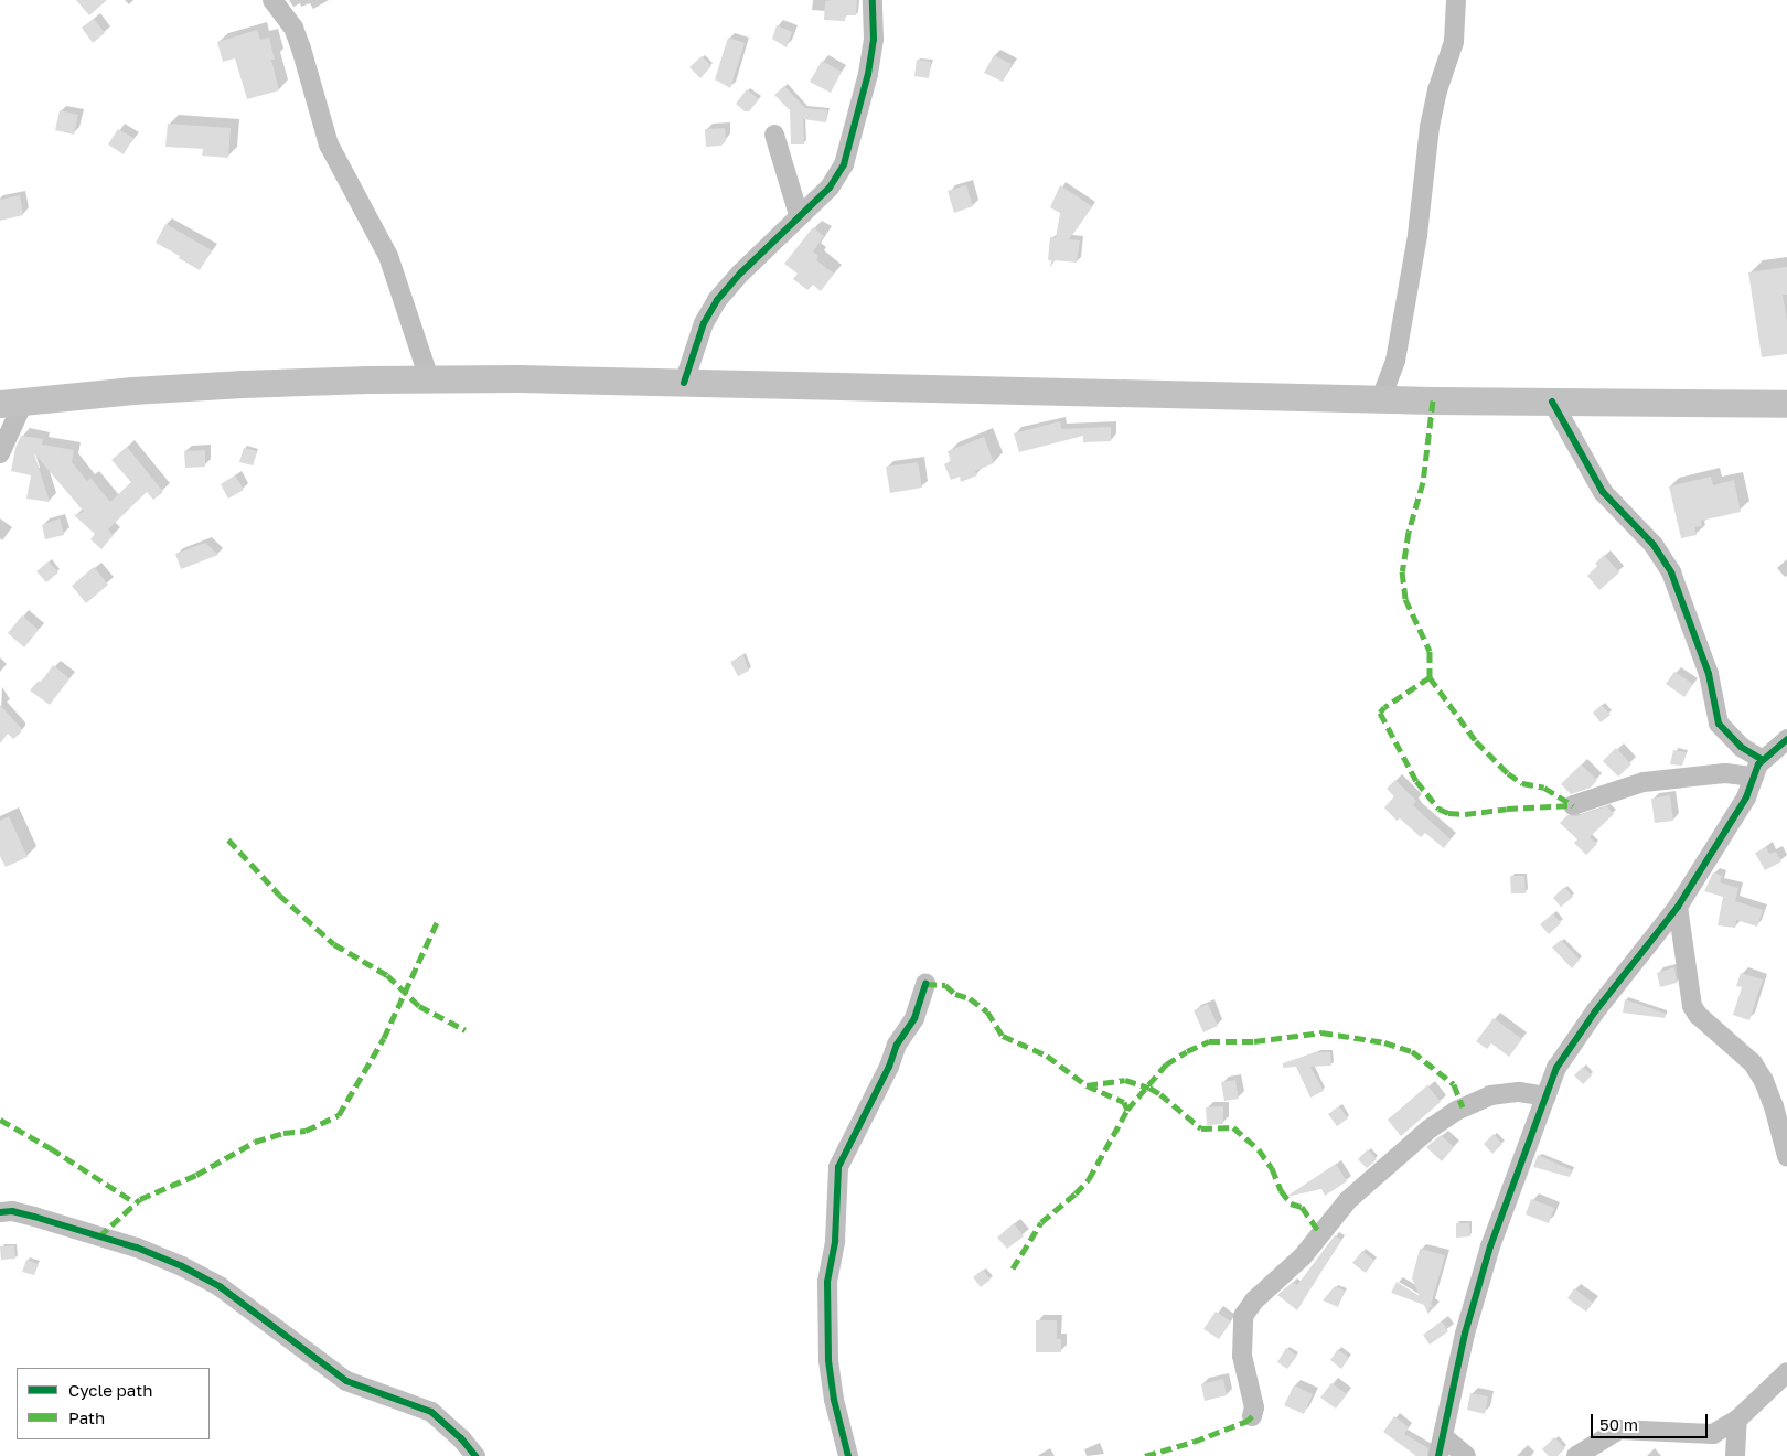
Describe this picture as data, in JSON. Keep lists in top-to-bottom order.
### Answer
{
  "legend": ["Cycle path", "Path"],
  "scale_bar": "50 m"
}
